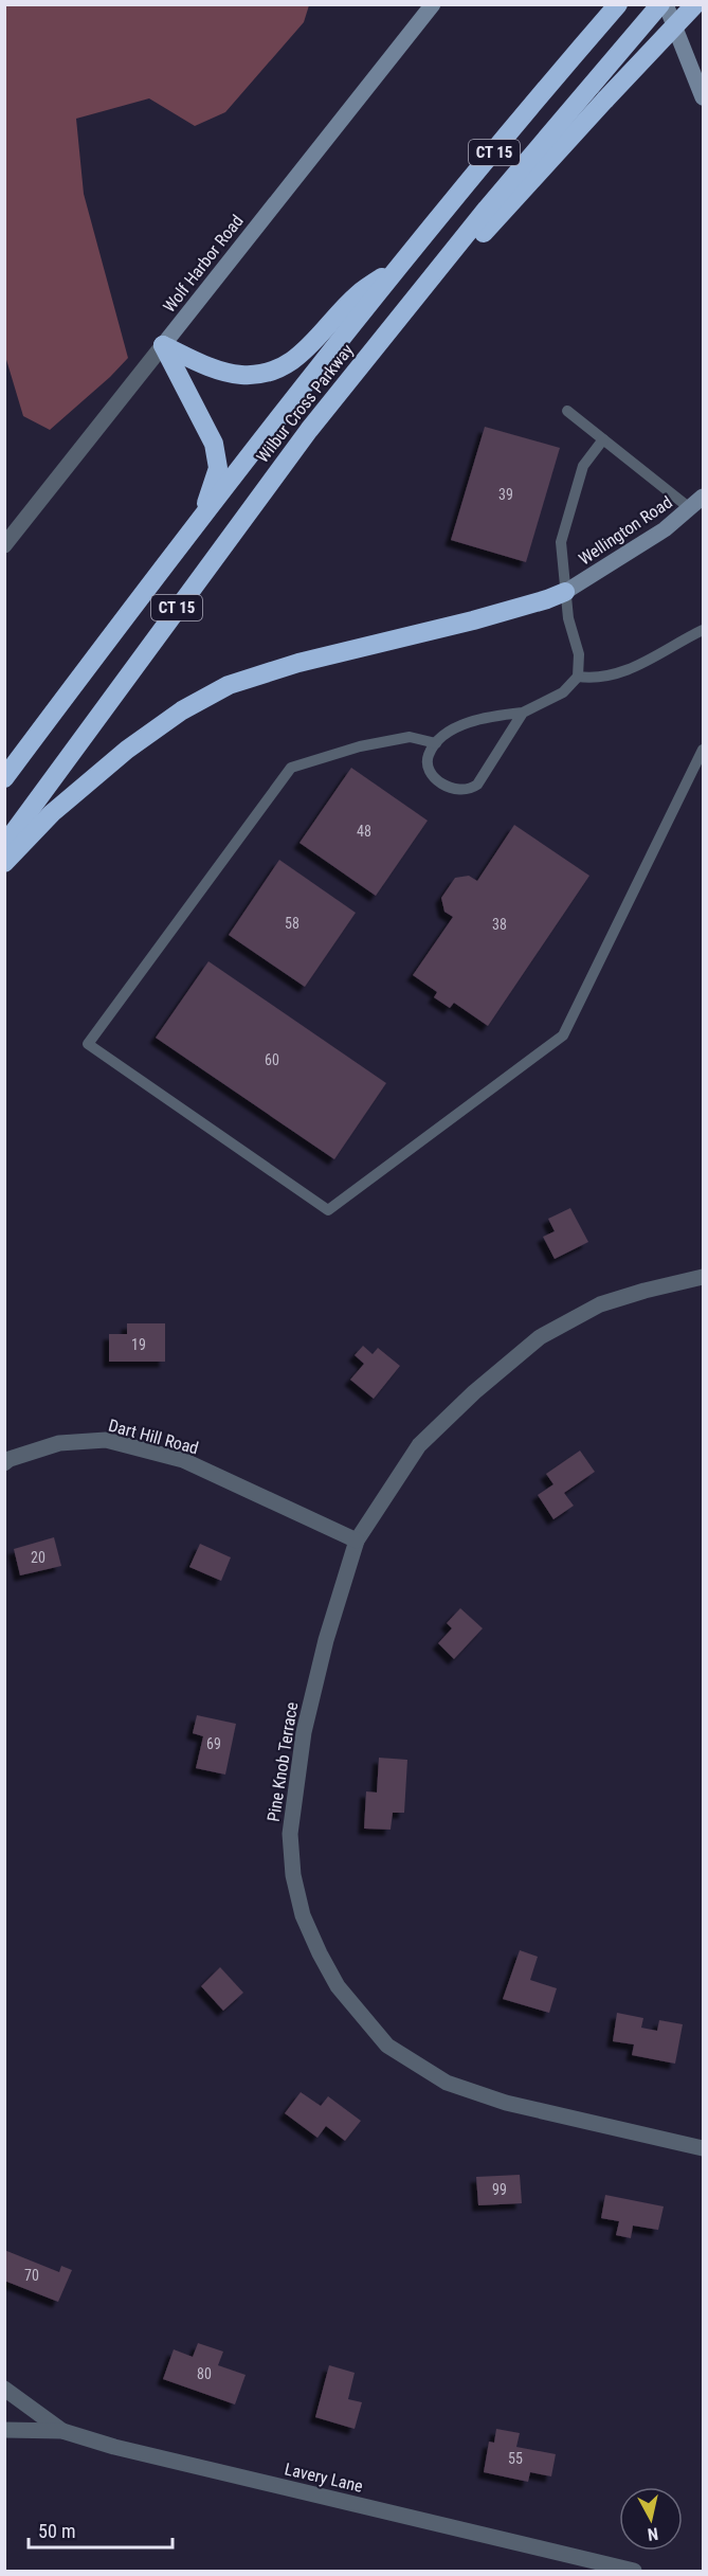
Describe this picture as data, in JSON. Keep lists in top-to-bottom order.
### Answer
{
  "streets": {
    "highway": ["CT 15", "Wilbur Cross Parkway"],
    "main road": ["Wolf Harbor Road", "Wellington Road"],
    "street": ["Dart Hill Road", "Pine Knob Terrace", "Lavery Lane"]
  },
  "crossings": [
    ["Dart Hill Road", "Pine Knob Terrace"]
  ],
  "house_numbers": [
    "39",
    "48",
    "58",
    "38",
    "60",
    "19",
    "20",
    "69",
    "99",
    "70",
    "80",
    "55"
  ],
  "scale_bar": "50 m",
  "north": "bottom"
}
